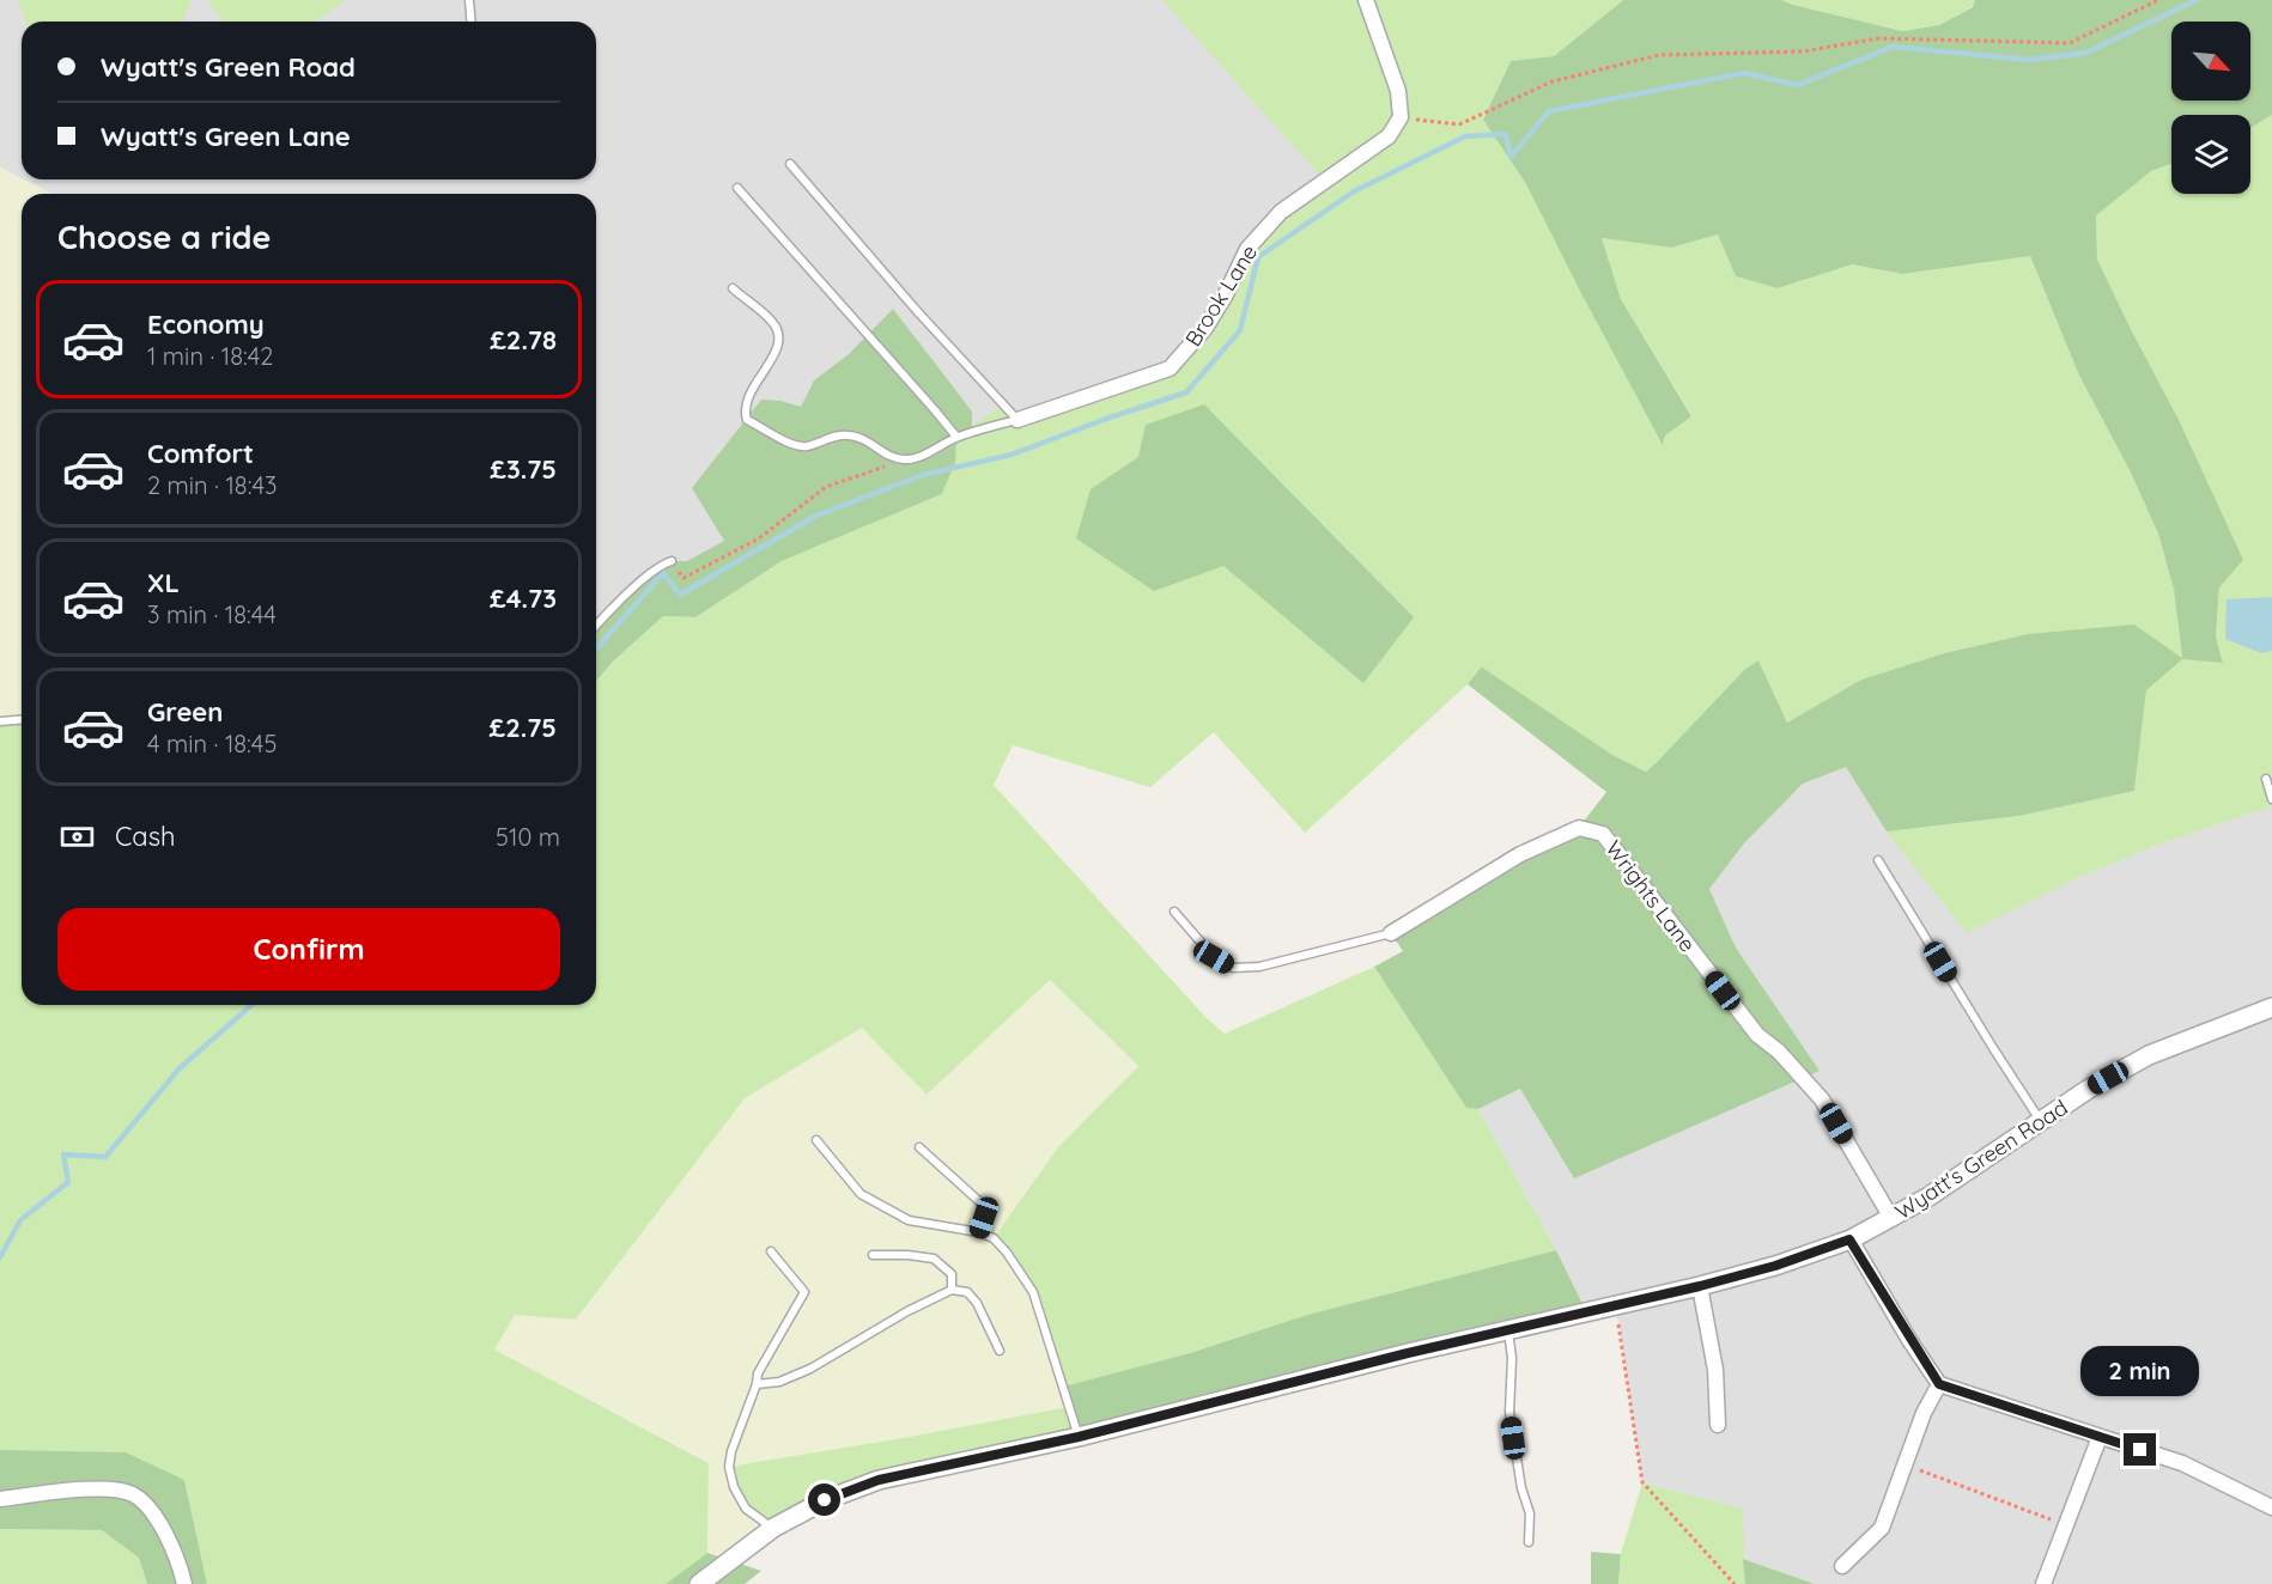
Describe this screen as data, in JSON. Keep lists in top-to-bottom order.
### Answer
{
  "streets": {
    "street": ["Brook Lane", "Wrights Lane", "Wyatt's Green Road"]
  },
  "crossings": [
    ["Wrights Lane", "Wyatt's Green Road"]
  ],
  "north": "bottom right",
  "page": {
    "banner": ["Wyatt's Green Road", "Wyatt's Green Lane"],
    "heading": "Choose a ride",
    "list": [
      {
        "name": "Economy",
        "note": "1 min · 18:42",
        "value": "£2.78"
      },
      {
        "name": "Comfort",
        "note": "2 min · 18:43",
        "value": "£3.75"
      },
      {
        "name": "XL",
        "note": "3 min · 18:44",
        "value": "£4.73"
      },
      {
        "name": "Green",
        "note": "4 min · 18:45",
        "value": "£2.75"
      }
    ],
    "pay": ["Cash", "510 m"],
    "buttons": "Confirm",
    "bubble": "2 min"
  }
}
